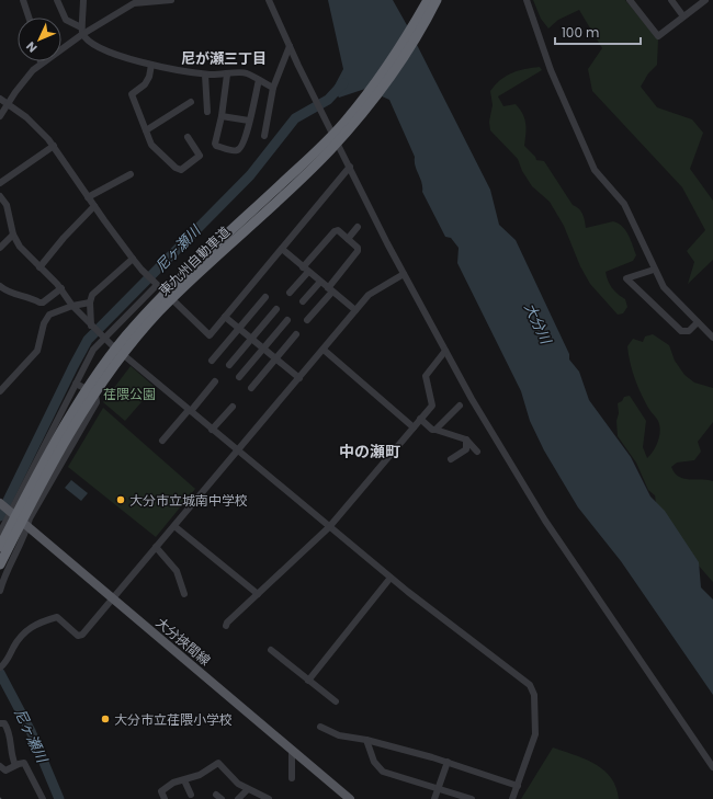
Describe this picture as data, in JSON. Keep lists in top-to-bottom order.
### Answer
{
  "streets": {
    "highway": ["東九州自動車道"],
    "main road": ["大分挾間線"]
  },
  "districts": ["尼が瀬三丁目", "中の瀬町"],
  "water": ["尼ヶ瀬川", "大分川"],
  "parks": ["荏隈公園"],
  "places": ["大分市立城南中学校", "大分市立荏隈小学校"],
  "scale_bar": "100 m",
  "north": "bottom left"
}
